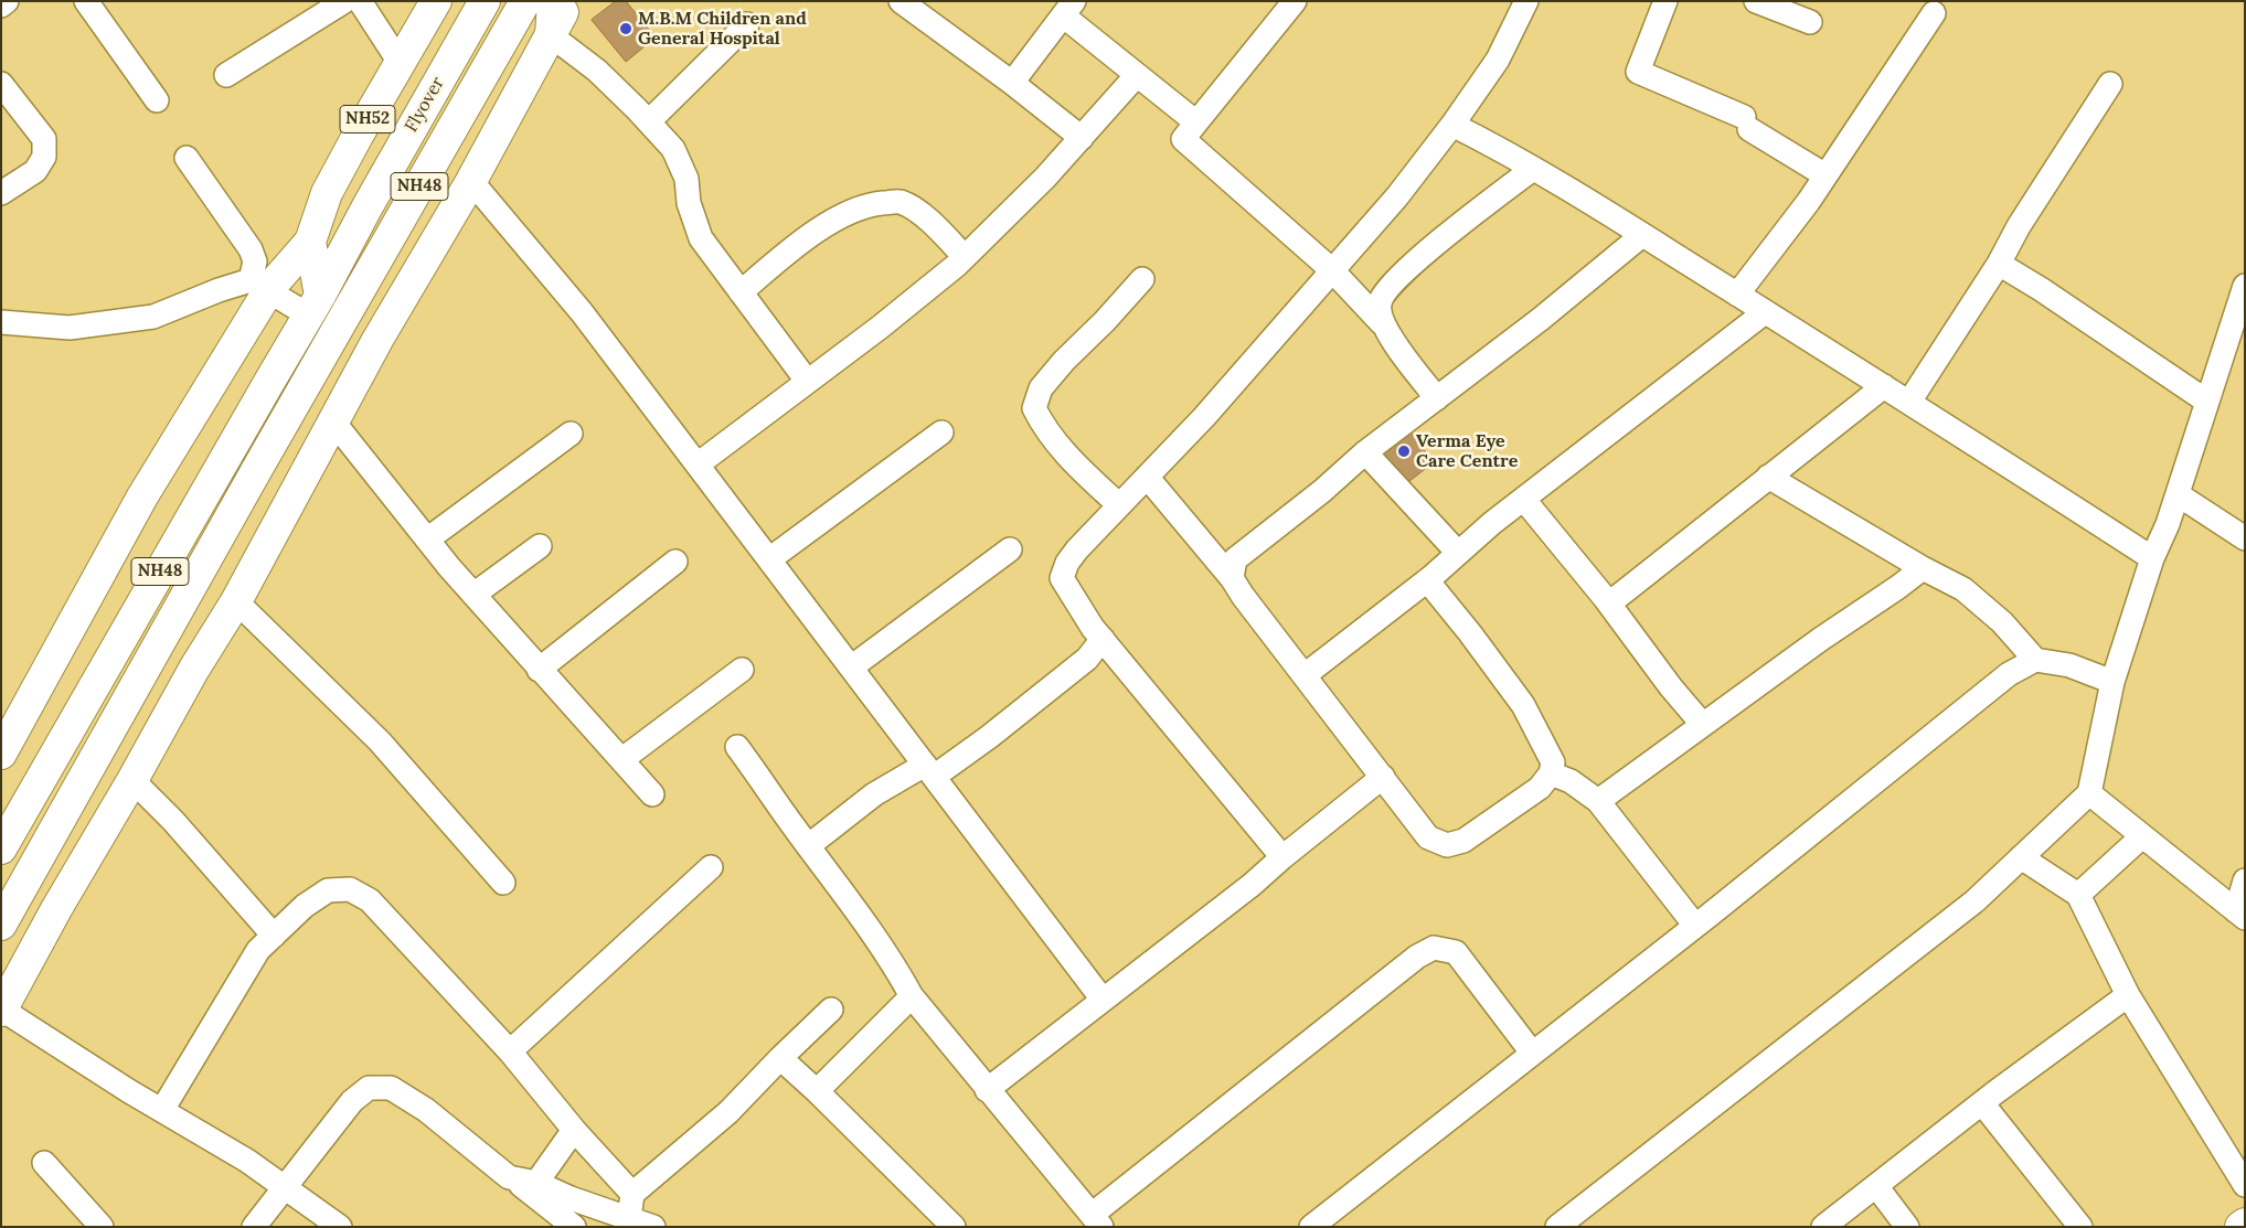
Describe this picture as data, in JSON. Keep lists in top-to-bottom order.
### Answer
{
  "streets": {
    "main road": ["Flyover", "NH52", "NH48"]
  },
  "crossings": [
    ["Flyover", "NH52"],
    ["Flyover", "NH48"],
    ["NH52", "NH48"]
  ],
  "places": ["M.B.M Children and General Hospital", "Verma Eye Care Centre"]
}
